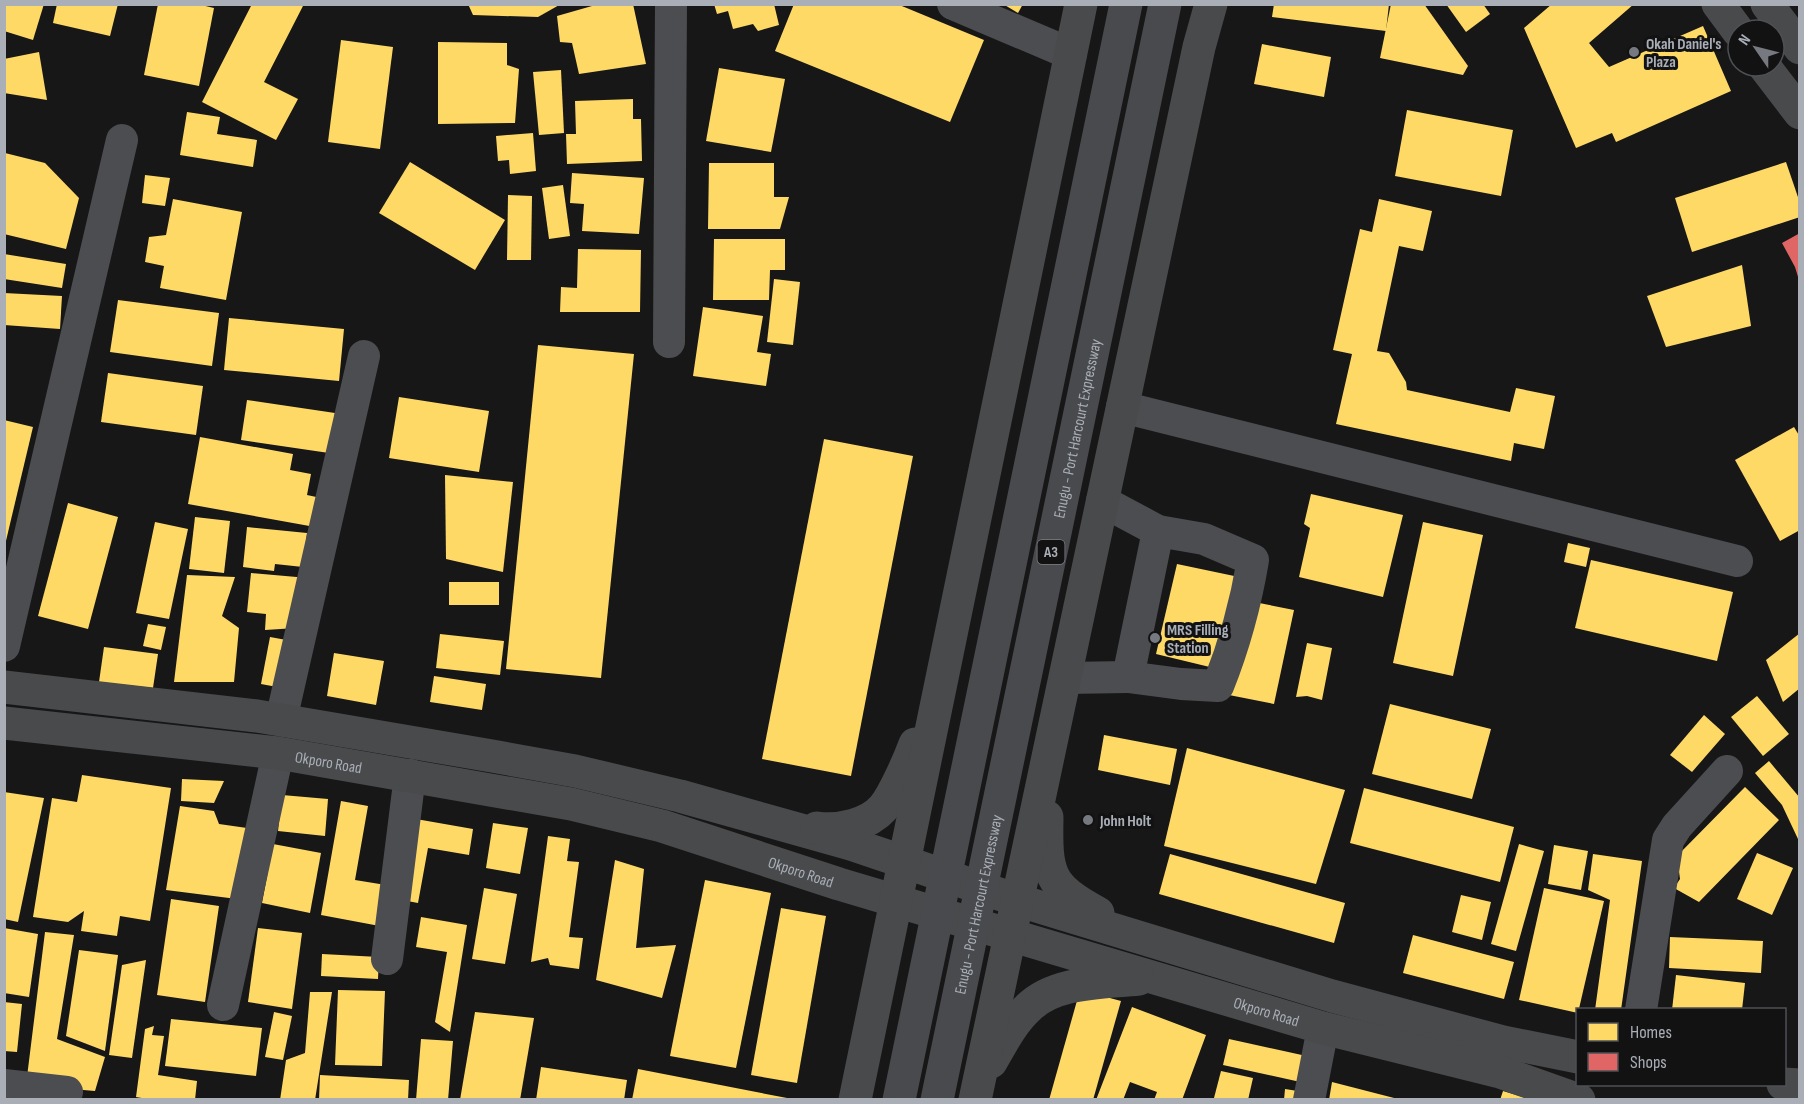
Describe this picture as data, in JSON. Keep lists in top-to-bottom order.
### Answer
{
  "streets": {
    "highway": ["Enugu - Port Harcourt Expressway", "A3"],
    "main road": ["Okporo Road"]
  },
  "places": ["Okah Daniel's Plaza", "MRS Filling Station", "John Holt"],
  "legend": ["Homes", "Shops"],
  "north": "top left"
}
